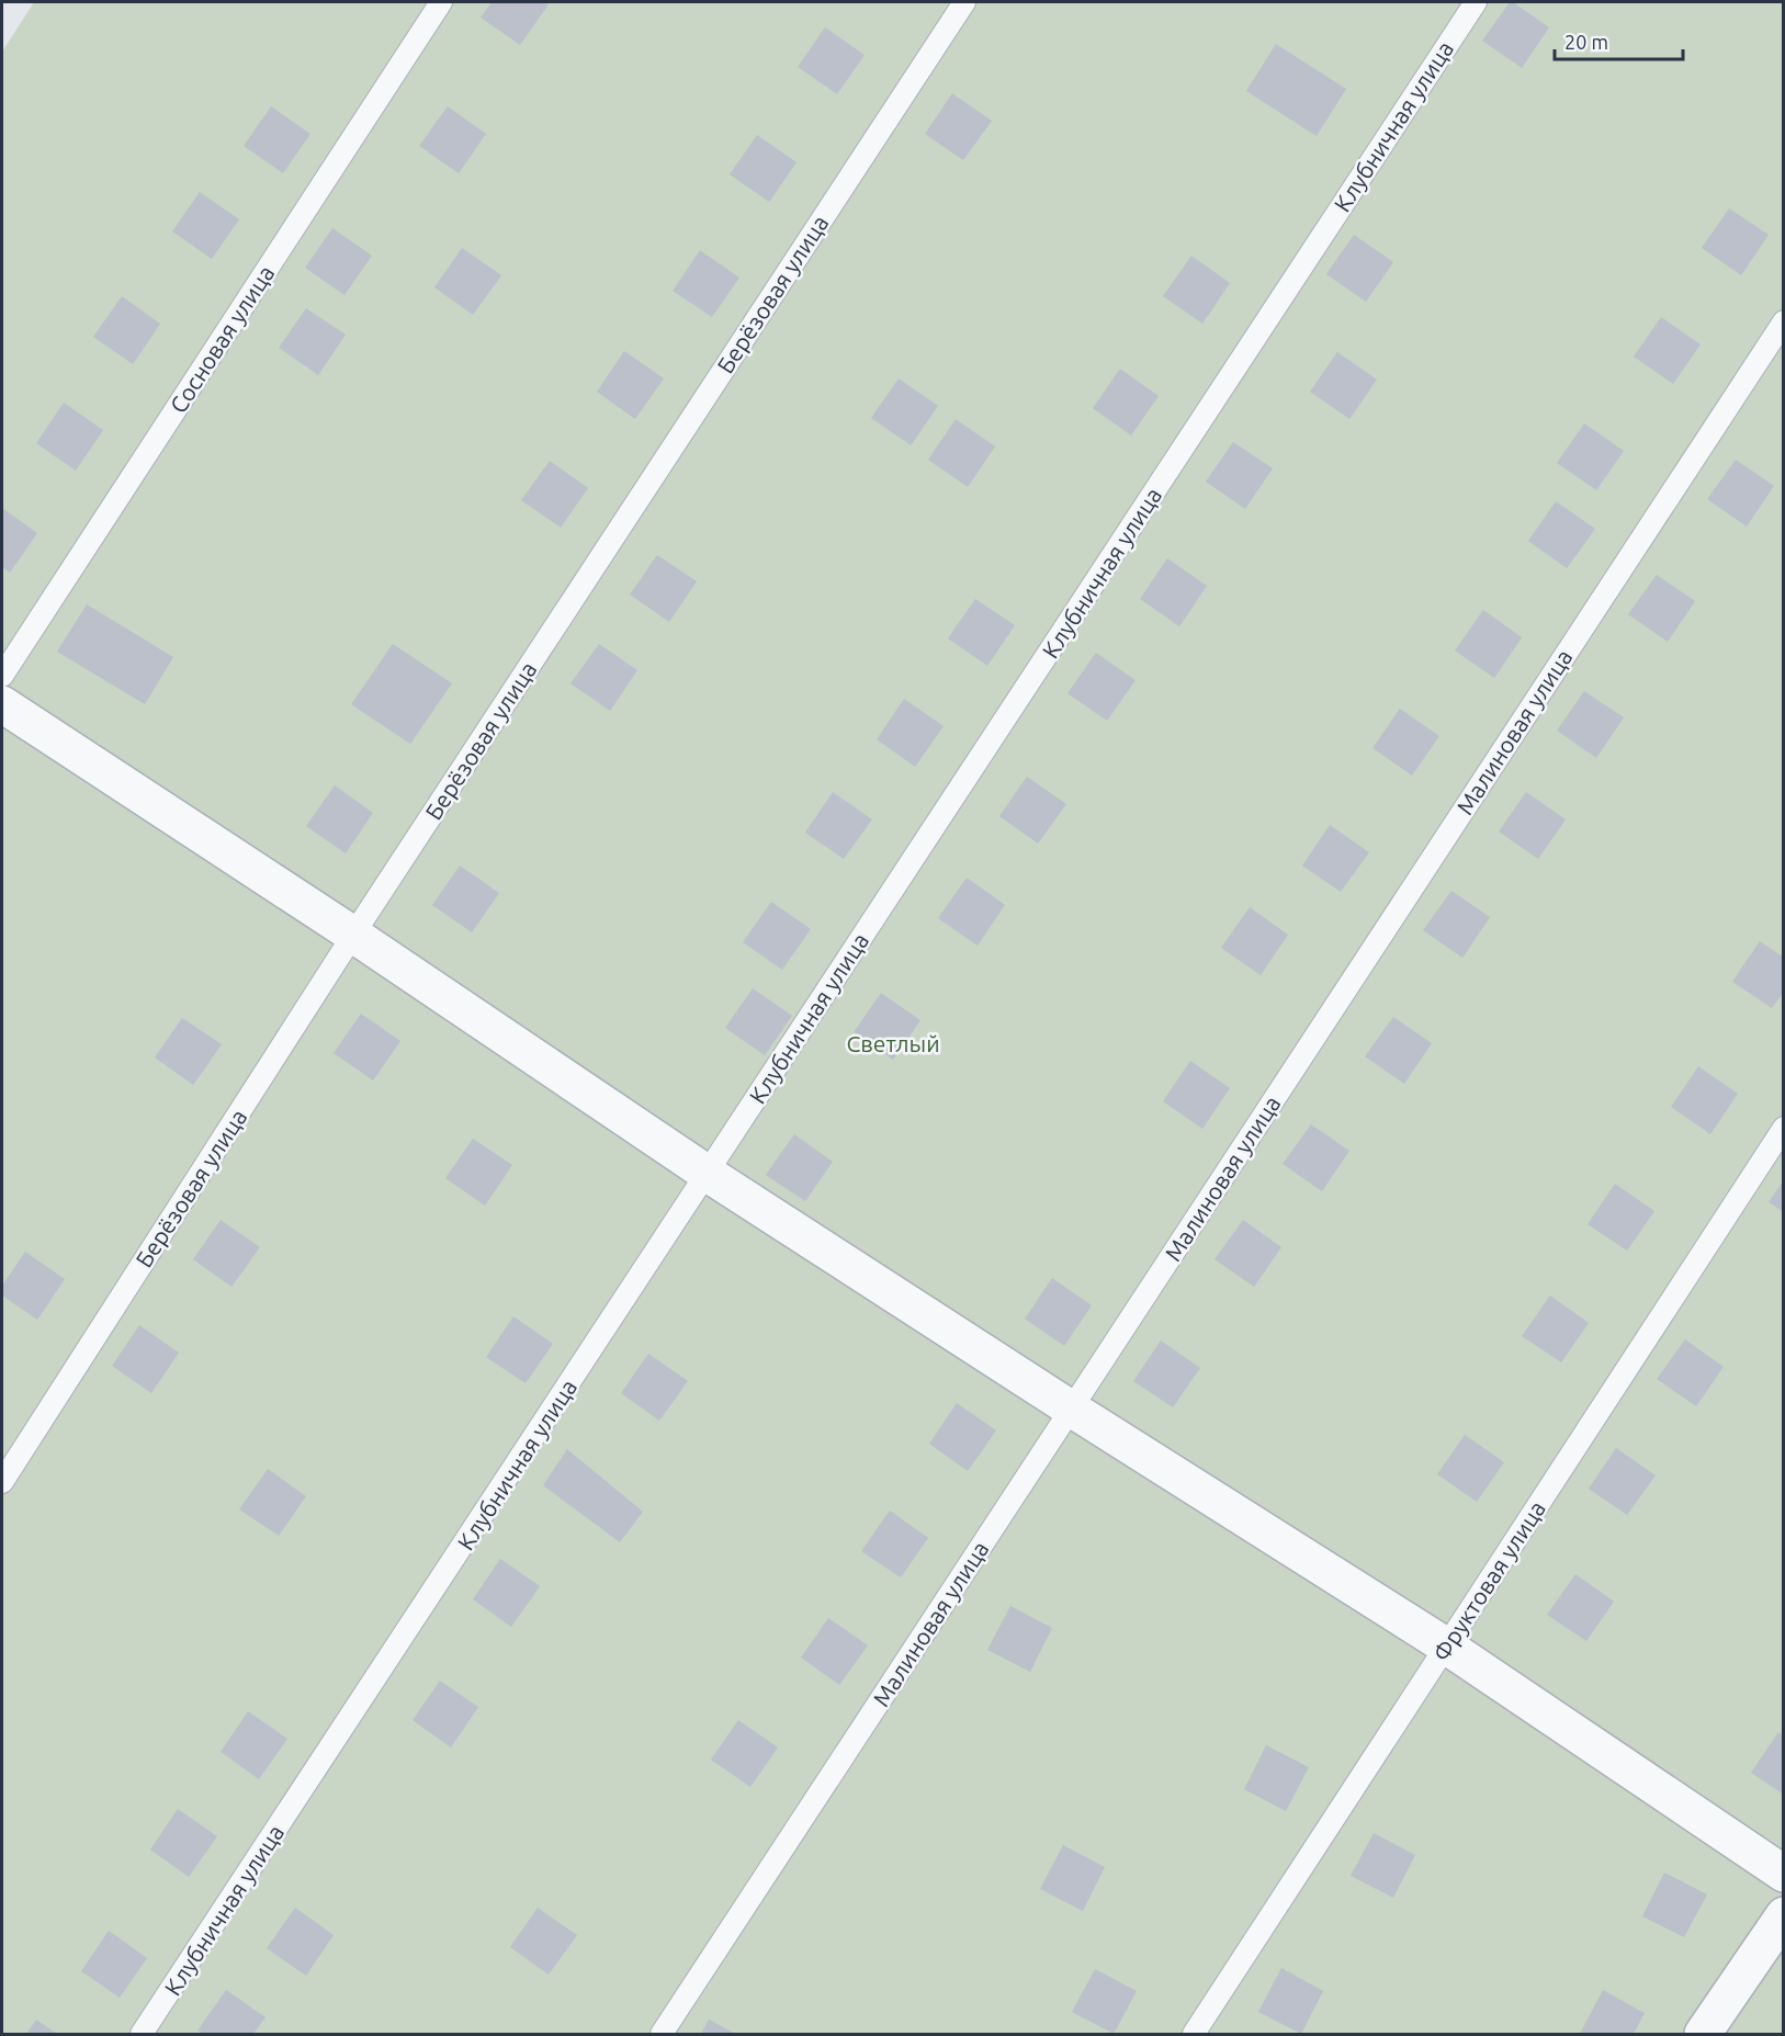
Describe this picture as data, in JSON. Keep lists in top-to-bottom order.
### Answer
{
  "streets": {
    "lane": [
      "Клубничная улица",
      "Берёзовая улица",
      "Сосновая улица",
      "Малиновая улица",
      "Фруктовая улица"
    ]
  },
  "parks": ["Светлый"],
  "scale_bar": "20 m"
}
